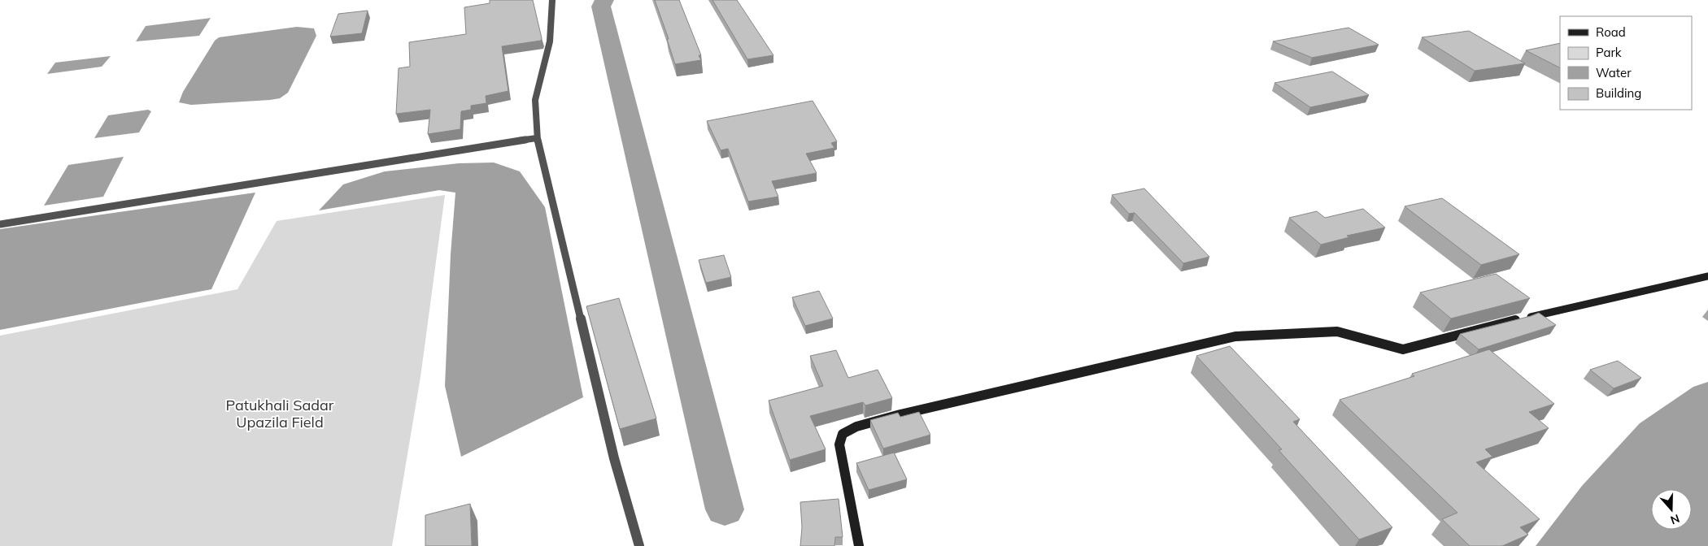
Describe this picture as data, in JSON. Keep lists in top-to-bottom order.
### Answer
{
  "parks": ["Patukhali Sadar Upazila Field"],
  "legend": [
    "Road",
    "Park",
    "Water",
    "Building"
  ],
  "north": "bottom"
}
